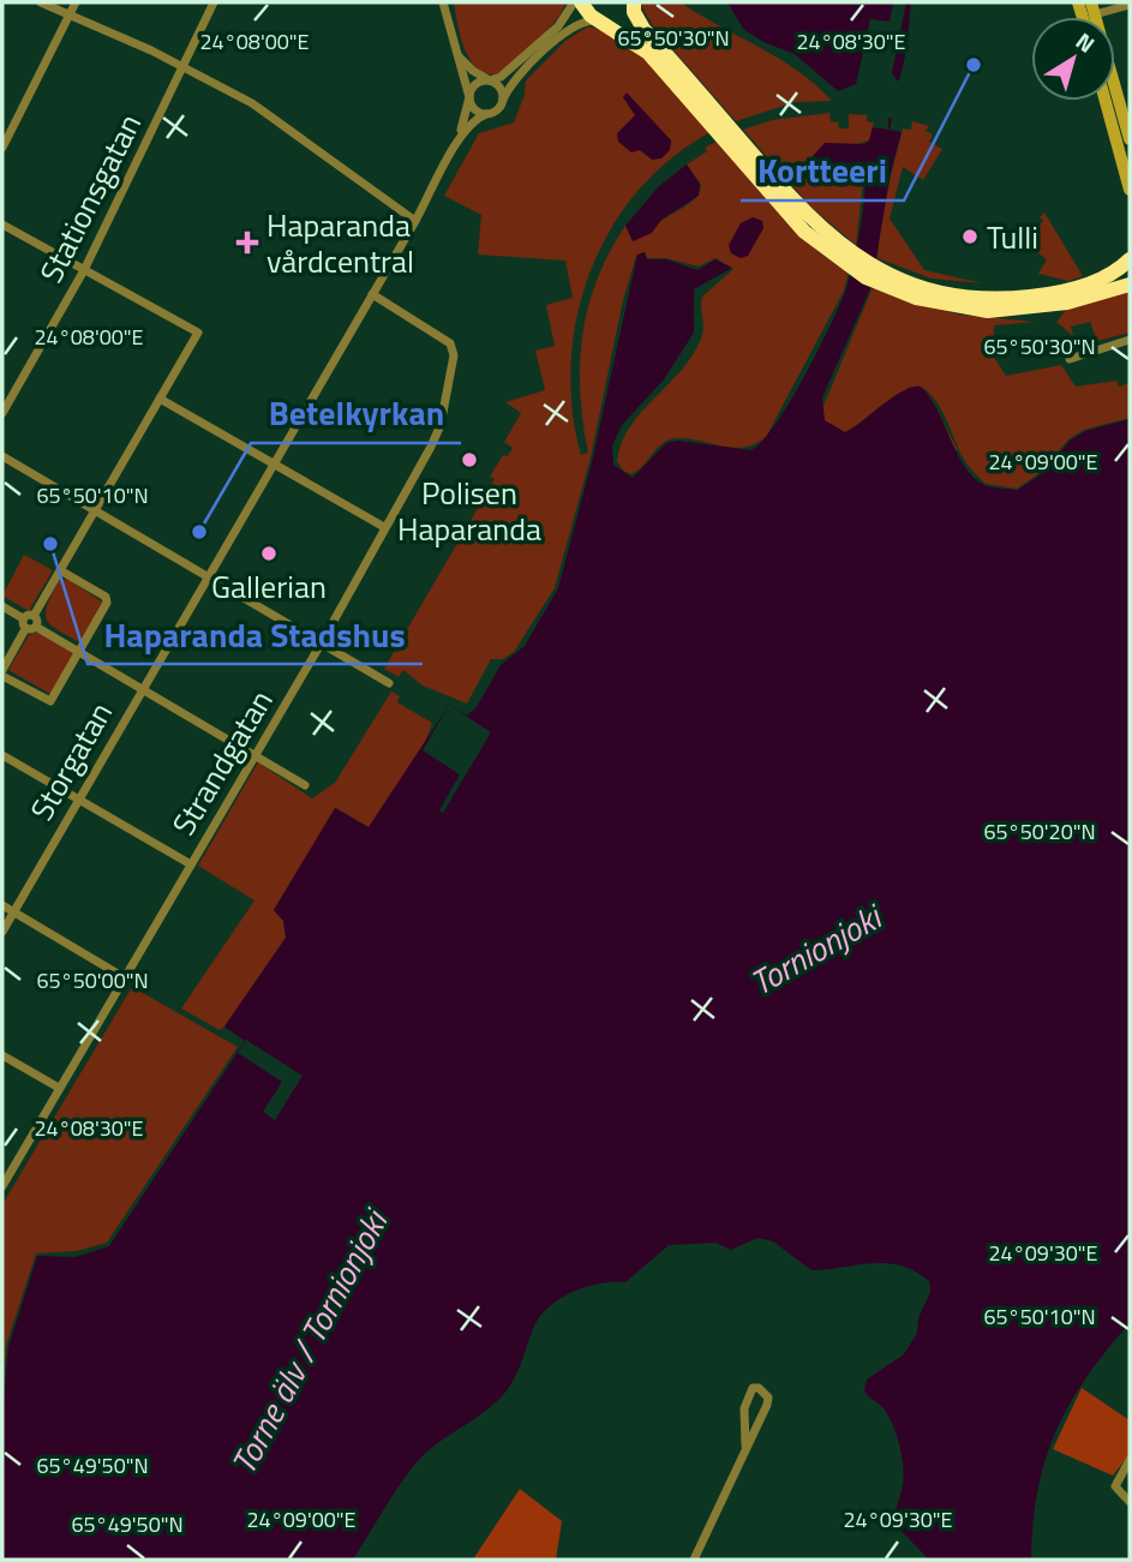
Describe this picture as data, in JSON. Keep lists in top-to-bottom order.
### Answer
{
  "streets": {
    "street": ["Stationsgatan", "Storgatan", "Strandgatan"]
  },
  "crossings": [
    ["Storgatan", "Strandgatan"]
  ],
  "water": ["Tornionjoki", "Torne älv / Tornionjoki"],
  "places": {
    "other": [
      "Kortteeri",
      "Tulli",
      "Polisen Haparanda",
      "Betelkyrkan",
      "Haparanda Stadshus",
      "Gallerian"
    ],
    "health": ["Haparanda vårdcentral"]
  },
  "north": "top right",
  "coordinates": [
    "65°50'30\"N",
    "24°08'00\"E",
    "24°08'30\"E",
    "24°09'00\"E",
    "65°50'10\"N",
    "65°50'20\"N",
    "65°50'00\"N",
    "24°09'30\"E",
    "65°49'50\"N"
  ]
}
